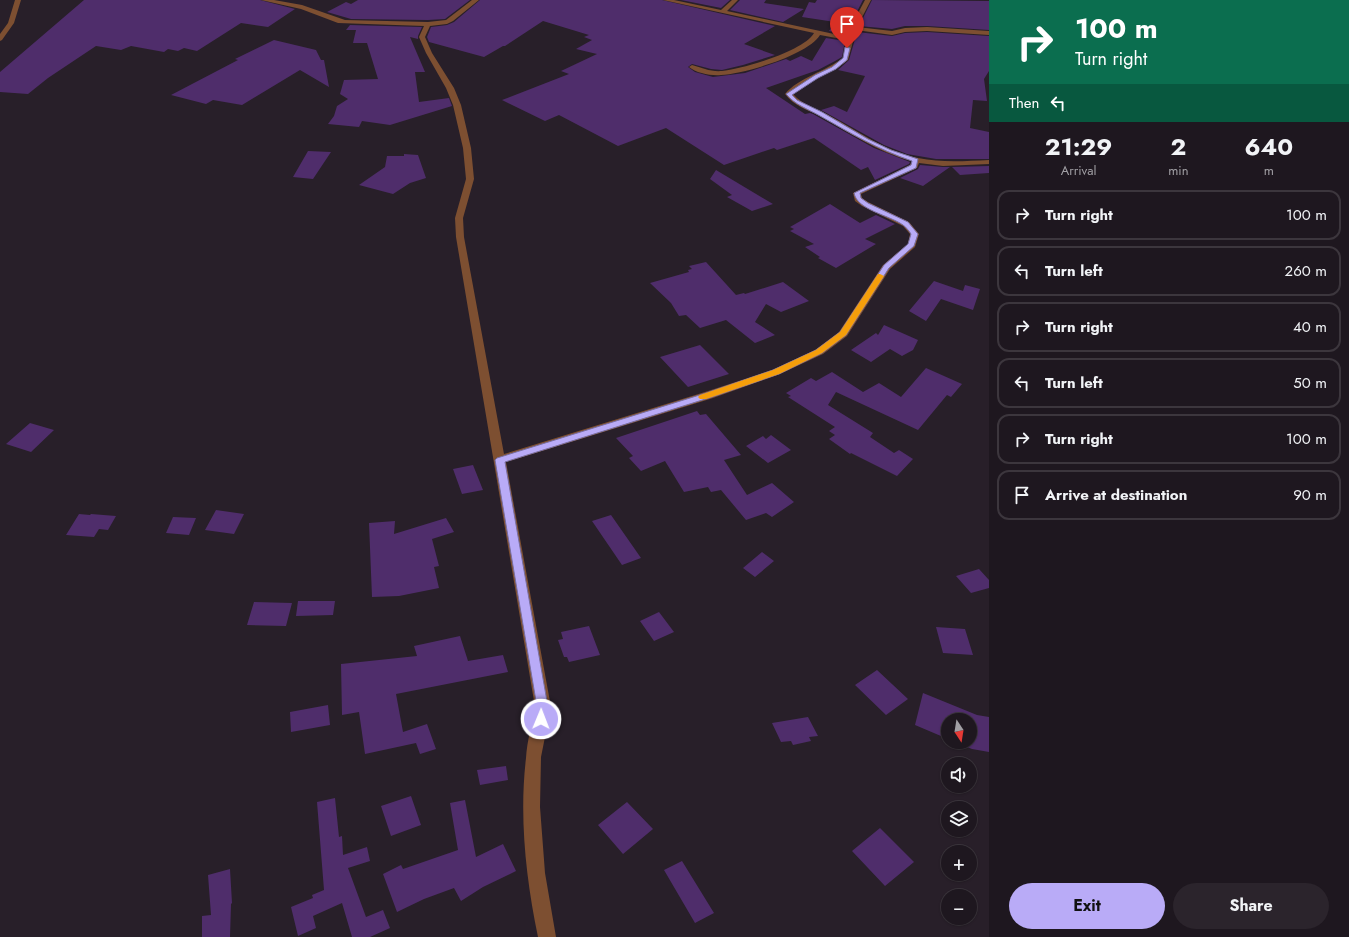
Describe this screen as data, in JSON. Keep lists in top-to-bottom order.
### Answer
{
  "north": "bottom",
  "page": {
    "turn": ["100 m", "Turn right"],
    "then": "Then",
    "eta": [
      "21:29",
      "Arrival",
      "2",
      "min",
      "640",
      "m"
    ],
    "list": [
      {
        "name": "Turn right",
        "value": "100 m"
      },
      {
        "name": "Turn left",
        "value": "260 m"
      },
      {
        "name": "Turn right",
        "value": "40 m"
      },
      {
        "name": "Turn left",
        "value": "50 m"
      },
      {
        "name": "Turn right",
        "value": "100 m"
      },
      {
        "name": "Arrive at destination",
        "value": "90 m"
      }
    ],
    "map_buttons": ["+", "−"],
    "buttons": ["Exit", "Share"]
  }
}
